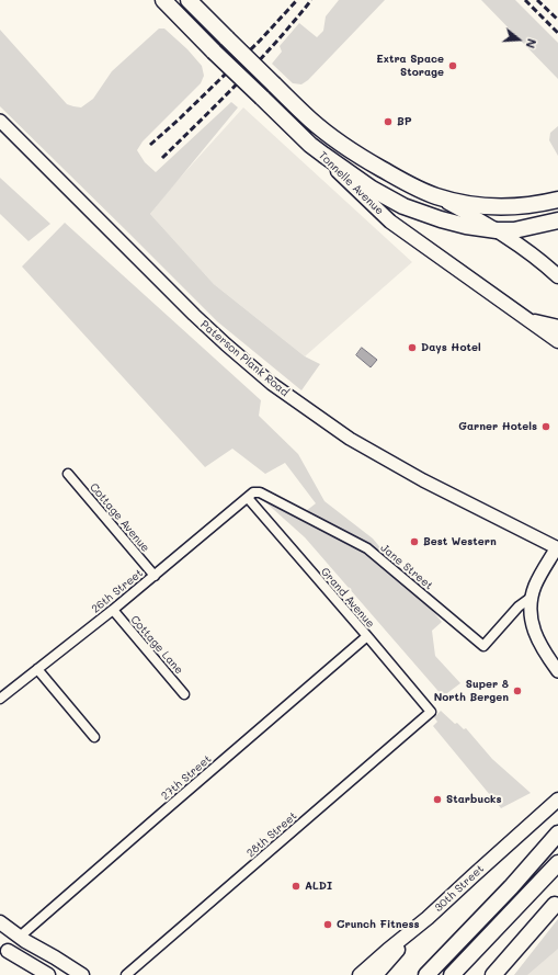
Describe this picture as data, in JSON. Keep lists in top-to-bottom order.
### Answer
{
  "streets": {
    "highway": ["Tonnelle Avenue"],
    "main road": ["Paterson Plank Road", "30th Street"],
    "street": [
      "Cottage Avenue",
      "Jane Street",
      "26th Street",
      "Grand Avenue",
      "Cottage Lane",
      "27th Street",
      "28th Street"
    ]
  },
  "crossings": [
    ["Cottage Avenue", "26th Street"],
    ["Jane Street", "26th Street"],
    ["Jane Street", "Grand Avenue"],
    ["26th Street", "Grand Avenue"],
    ["26th Street", "Cottage Lane"],
    ["Grand Avenue", "27th Street"],
    ["Grand Avenue", "28th Street"]
  ],
  "places": [
    "Extra Space Storage",
    "BP",
    "Days Hotel",
    "Garner Hotels",
    "Best Western",
    "Super 8 North Bergen",
    "Starbucks",
    "ALDI",
    "Crunch Fitness"
  ],
  "north": "right"
}
